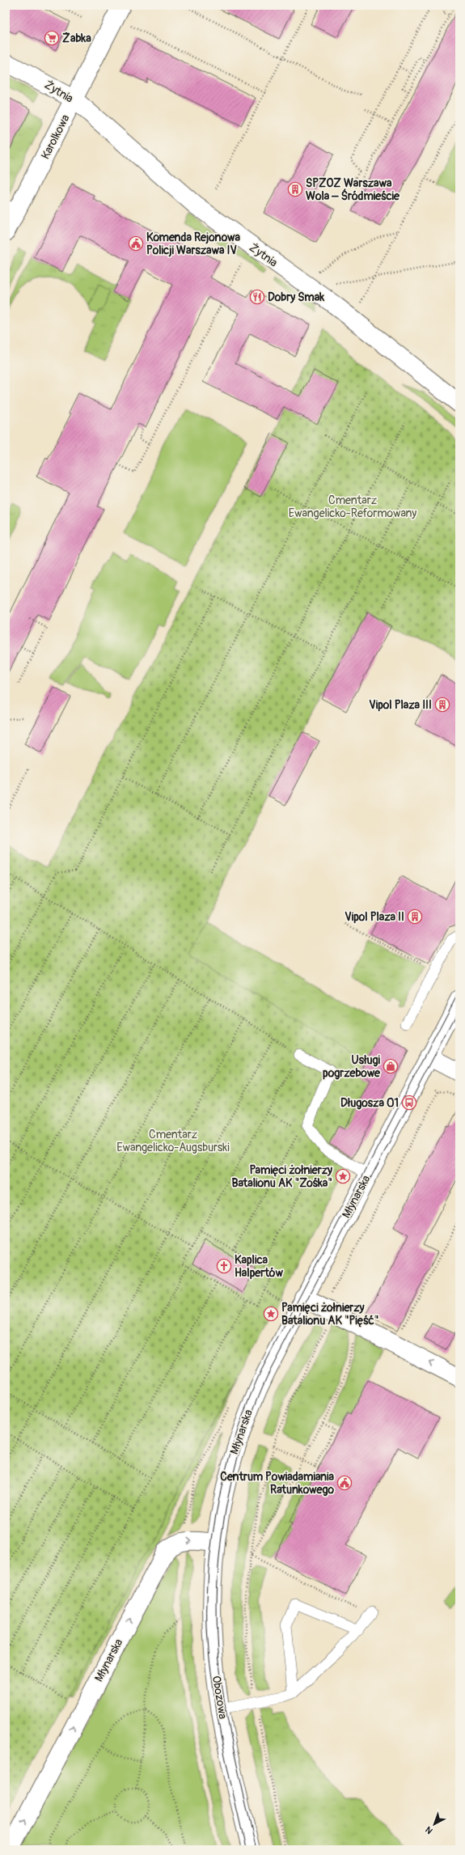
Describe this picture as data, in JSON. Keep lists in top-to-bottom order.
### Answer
{
  "streets": {
    "street": [
      "Żytnia",
      "Karolkowa",
      "Młynarska",
      "Obozowa"
    ]
  },
  "crossings": [
    ["Żytnia", "Karolkowa"],
    ["Młynarska", "Obozowa"]
  ],
  "one_way": ["Młynarska"],
  "parks": ["Cmentarz Ewangelicko-Reformowany", "Cmentarz Ewangelicko-Augsburski"],
  "places": {
    "supermarket": ["Żabka"],
    "building": ["SPZOZ Warszawa Wola – Śródmieście", "Vipol Plaza III", "Vipol Plaza II"],
    "public building": ["Komenda Rejonowa Policji Warszawa IV", "Centrum Powiadamiania Ratunkowego"],
    "restaurant": ["Dobry Smak"],
    "shop": ["Usługi pogrzebowe"],
    "bus stop": ["Długosza 01"],
    "place": ["Pamięci żołnierzy Batalionu AK \"Zośka\"", "Pamięci żołnierzy Batalionu AK \"Pięść\""],
    "church": ["Kaplica Halpertów"]
  },
  "north": "bottom left"
}
